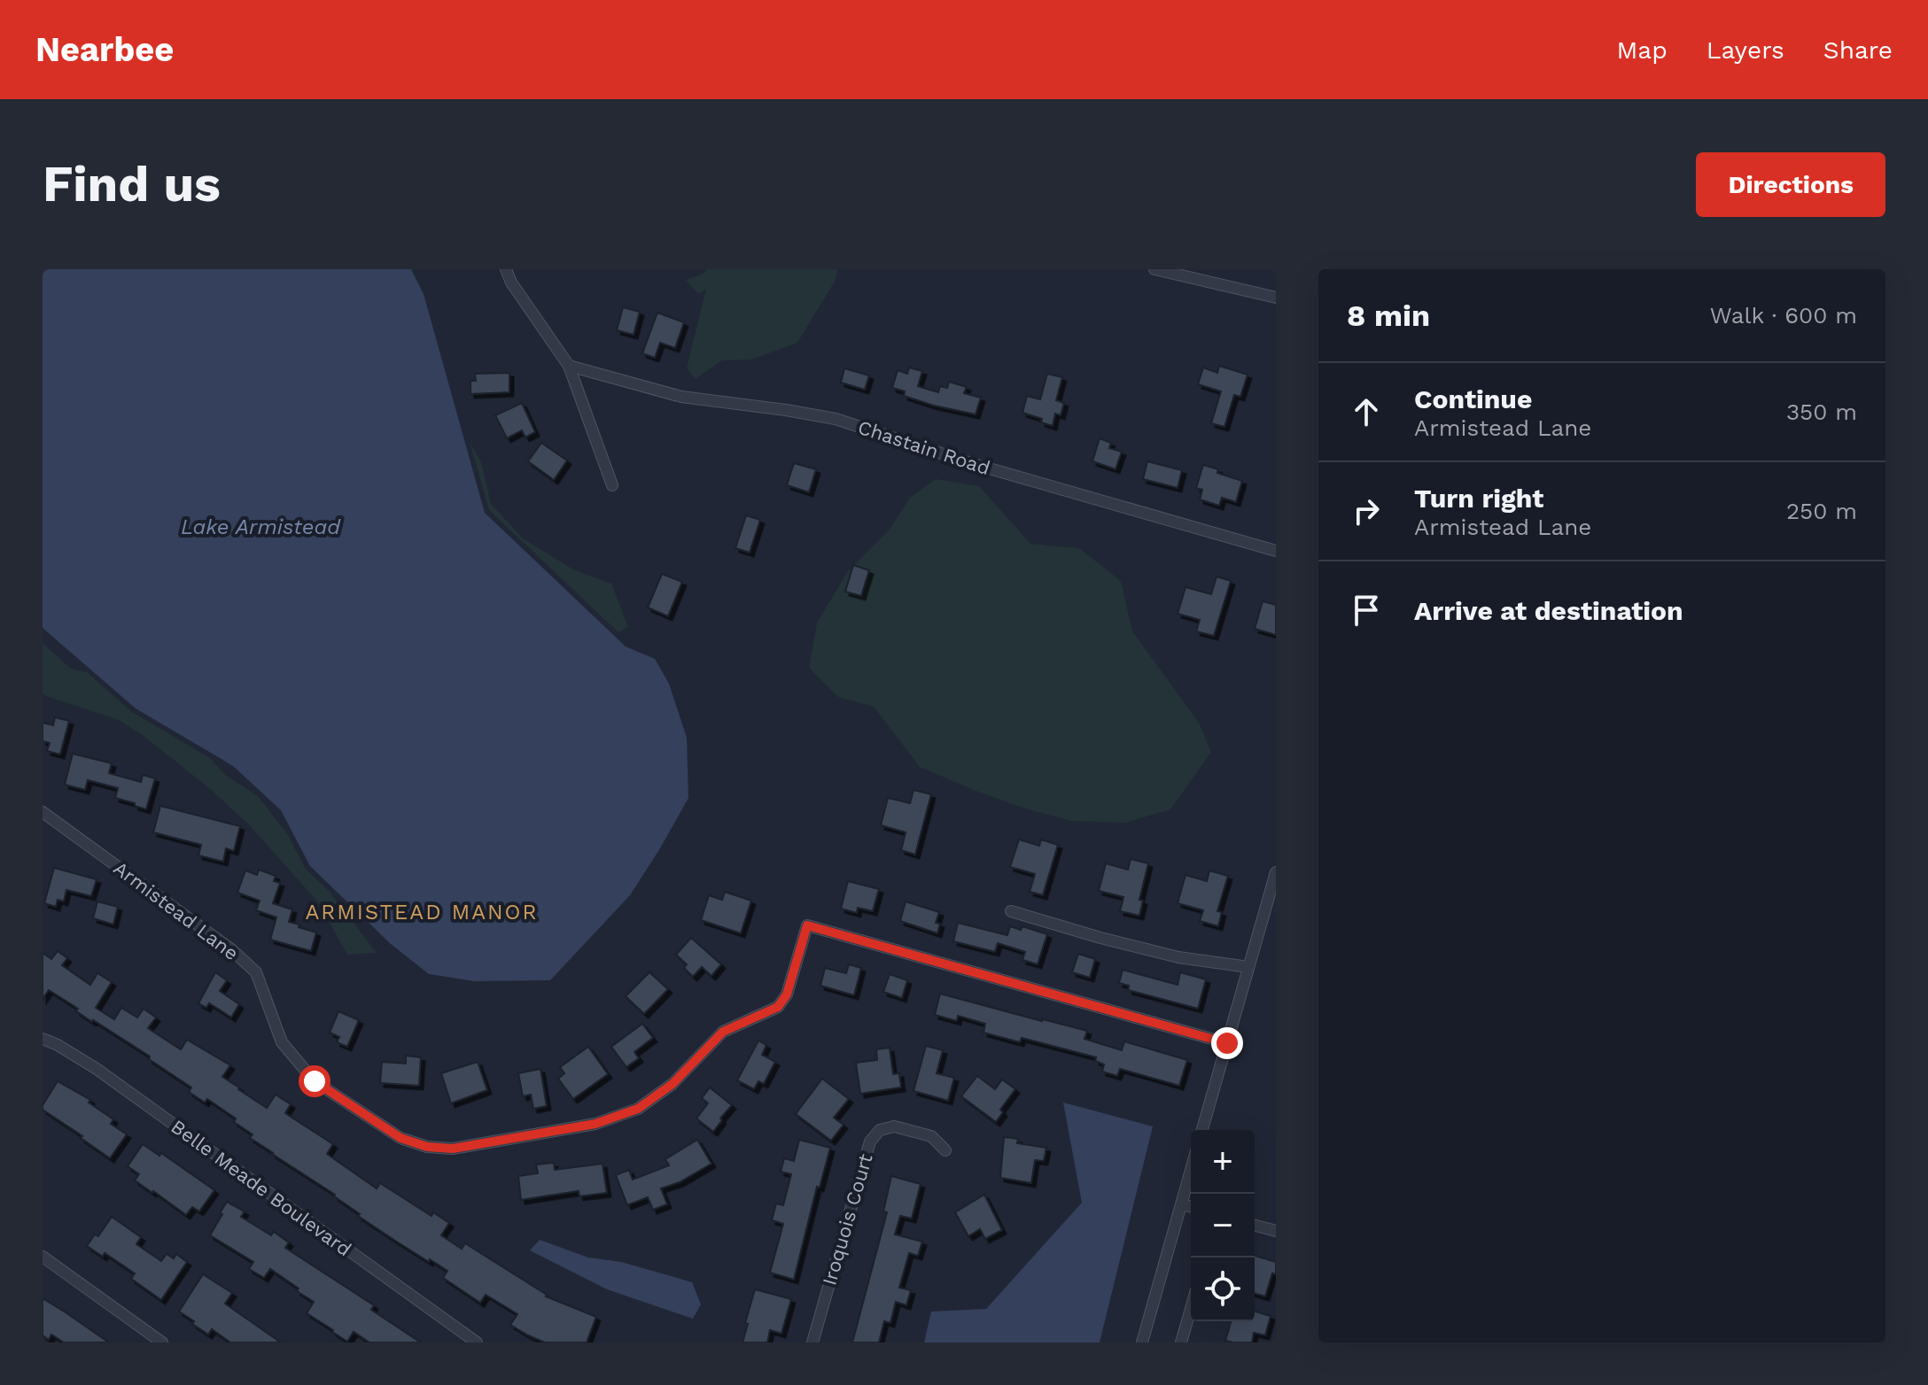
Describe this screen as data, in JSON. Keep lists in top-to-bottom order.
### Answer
{
  "streets": {
    "street": [
      "Chastain Road",
      "Armistead Lane",
      "Belle Meade Boulevard",
      "Iroquois Court"
    ]
  },
  "districts": ["ARMISTEAD MANOR"],
  "water": ["Lake Armistead"],
  "page": {
    "header": "Nearbee",
    "nav": ["Map", "Layers", "Share"],
    "buttons": "Directions",
    "title": "Find us",
    "heading": ["8 min", "Walk · 600 m"],
    "list": [
      ["Continue", "Armistead Lane", "350 m"],
      ["Turn right", "Armistead Lane", "250 m"],
      "Arrive at destination"
    ],
    "map_buttons": ["+", "−"]
  }
}
